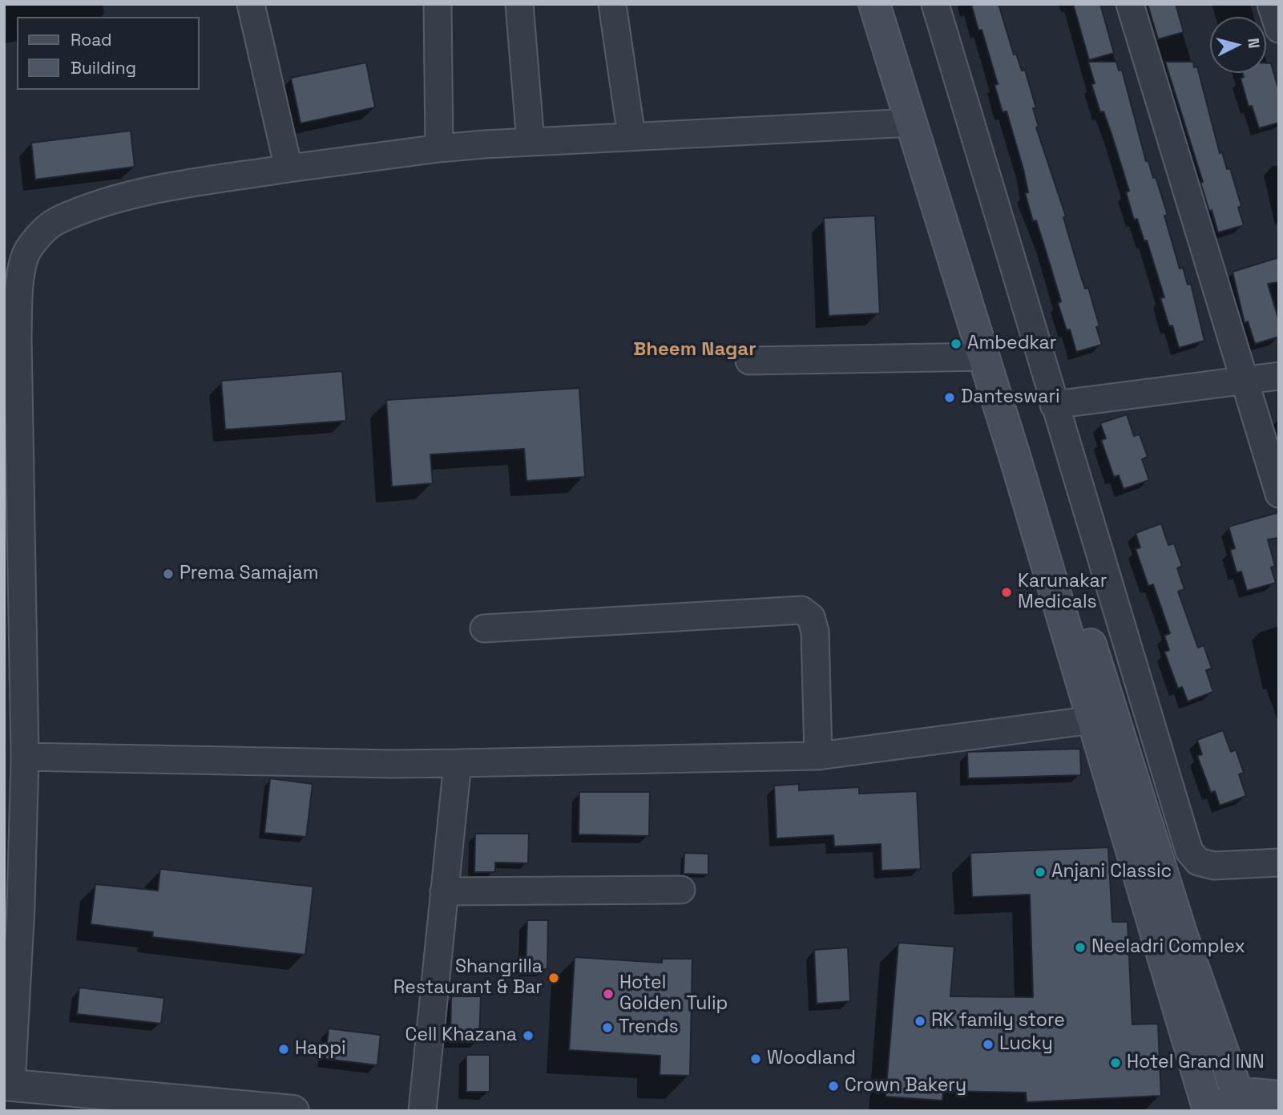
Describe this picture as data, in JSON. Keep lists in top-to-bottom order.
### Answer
{
  "districts": ["Bheem Nagar"],
  "places": [
    "Ambedkar",
    "Danteswari",
    "Prema Samajam",
    "Karunakar Medicals",
    "Anjani Classic",
    "Neeladri Complex",
    "Shangrilla Restaurant & Bar",
    "Hotel Golden Tulip",
    "RK family store",
    "Trends",
    "Cell Khazana",
    "Lucky",
    "Happi",
    "Woodland",
    "Hotel Grand INN",
    "Crown Bakery"
  ],
  "legend": ["Road", "Building"],
  "north": "right"
}
